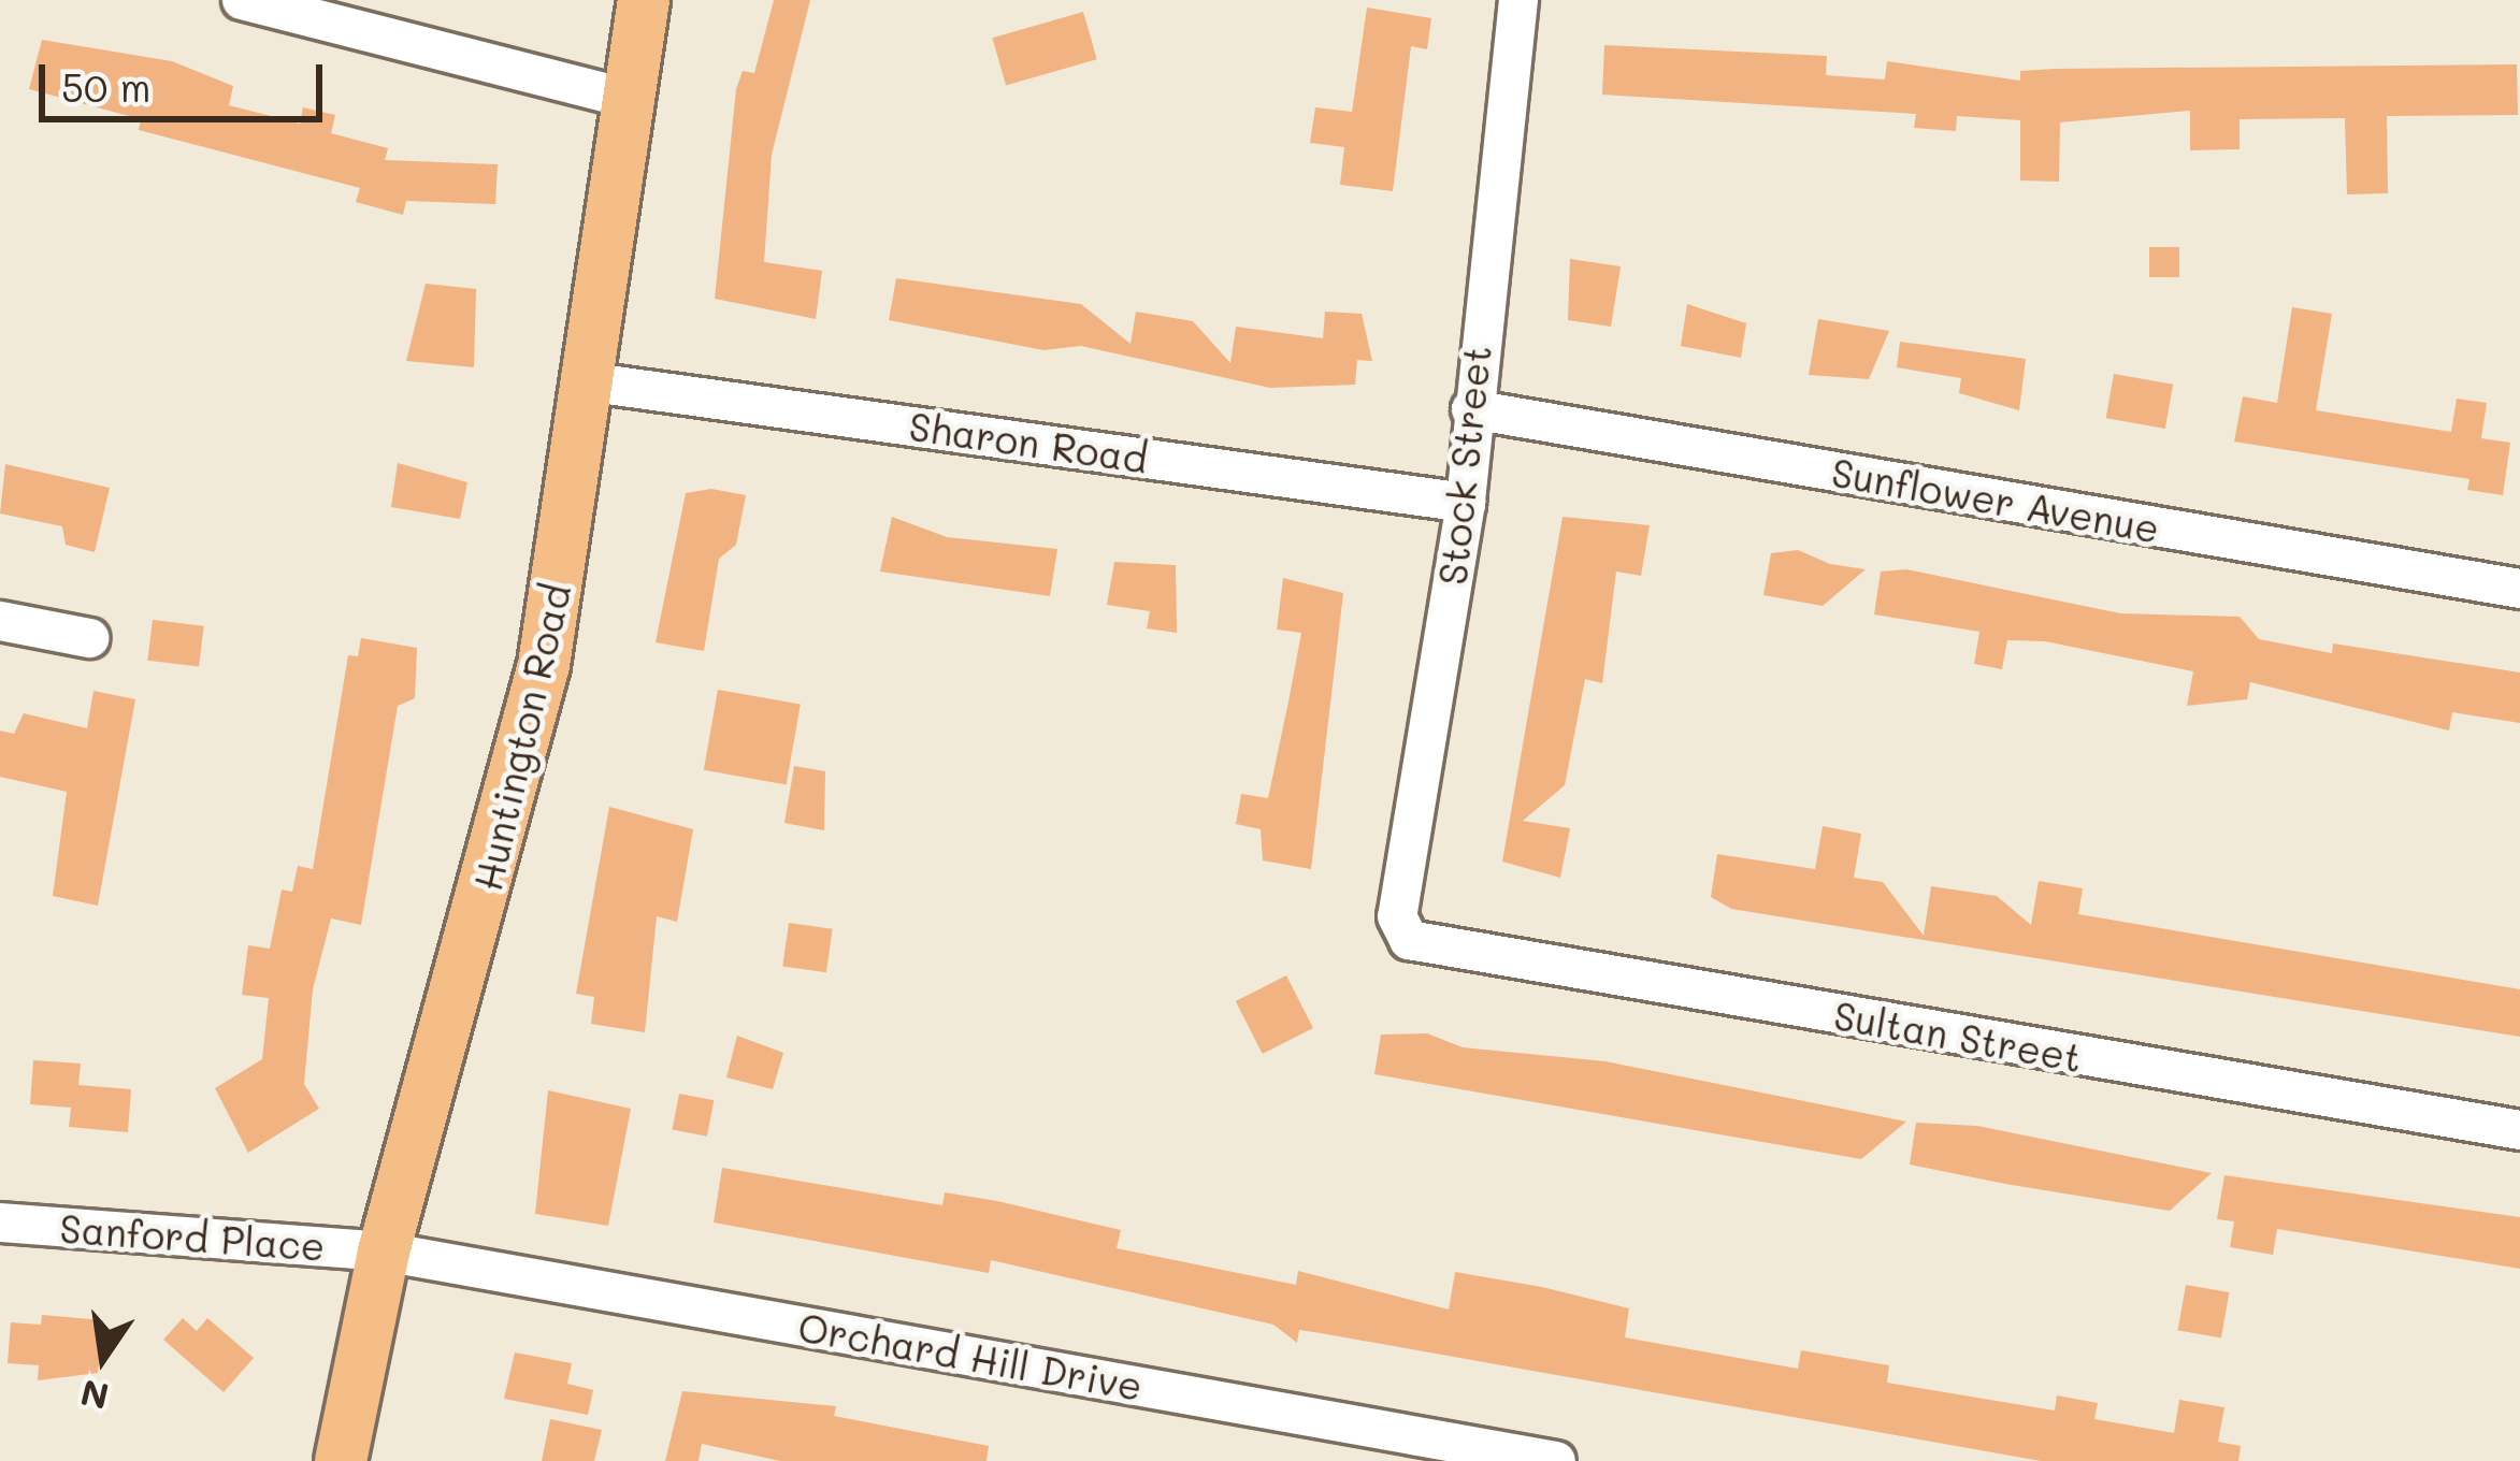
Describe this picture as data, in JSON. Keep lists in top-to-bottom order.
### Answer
{
  "streets": {
    "main road": ["Huntington Road"],
    "street": [
      "Sharon Road",
      "Stock Street",
      "Sunflower Avenue",
      "Sultan Street",
      "Sanford Place",
      "Orchard Hill Drive"
    ]
  },
  "crossings": [
    ["Sharon Road", "Stock Street"],
    ["Sharon Road", "Huntington Road"],
    ["Stock Street", "Sunflower Avenue"],
    ["Stock Street", "Sultan Street"],
    ["Huntington Road", "Sanford Place"],
    ["Huntington Road", "Orchard Hill Drive"],
    ["Sanford Place", "Orchard Hill Drive"]
  ],
  "scale_bar": "50 m",
  "north": "bottom"
}
